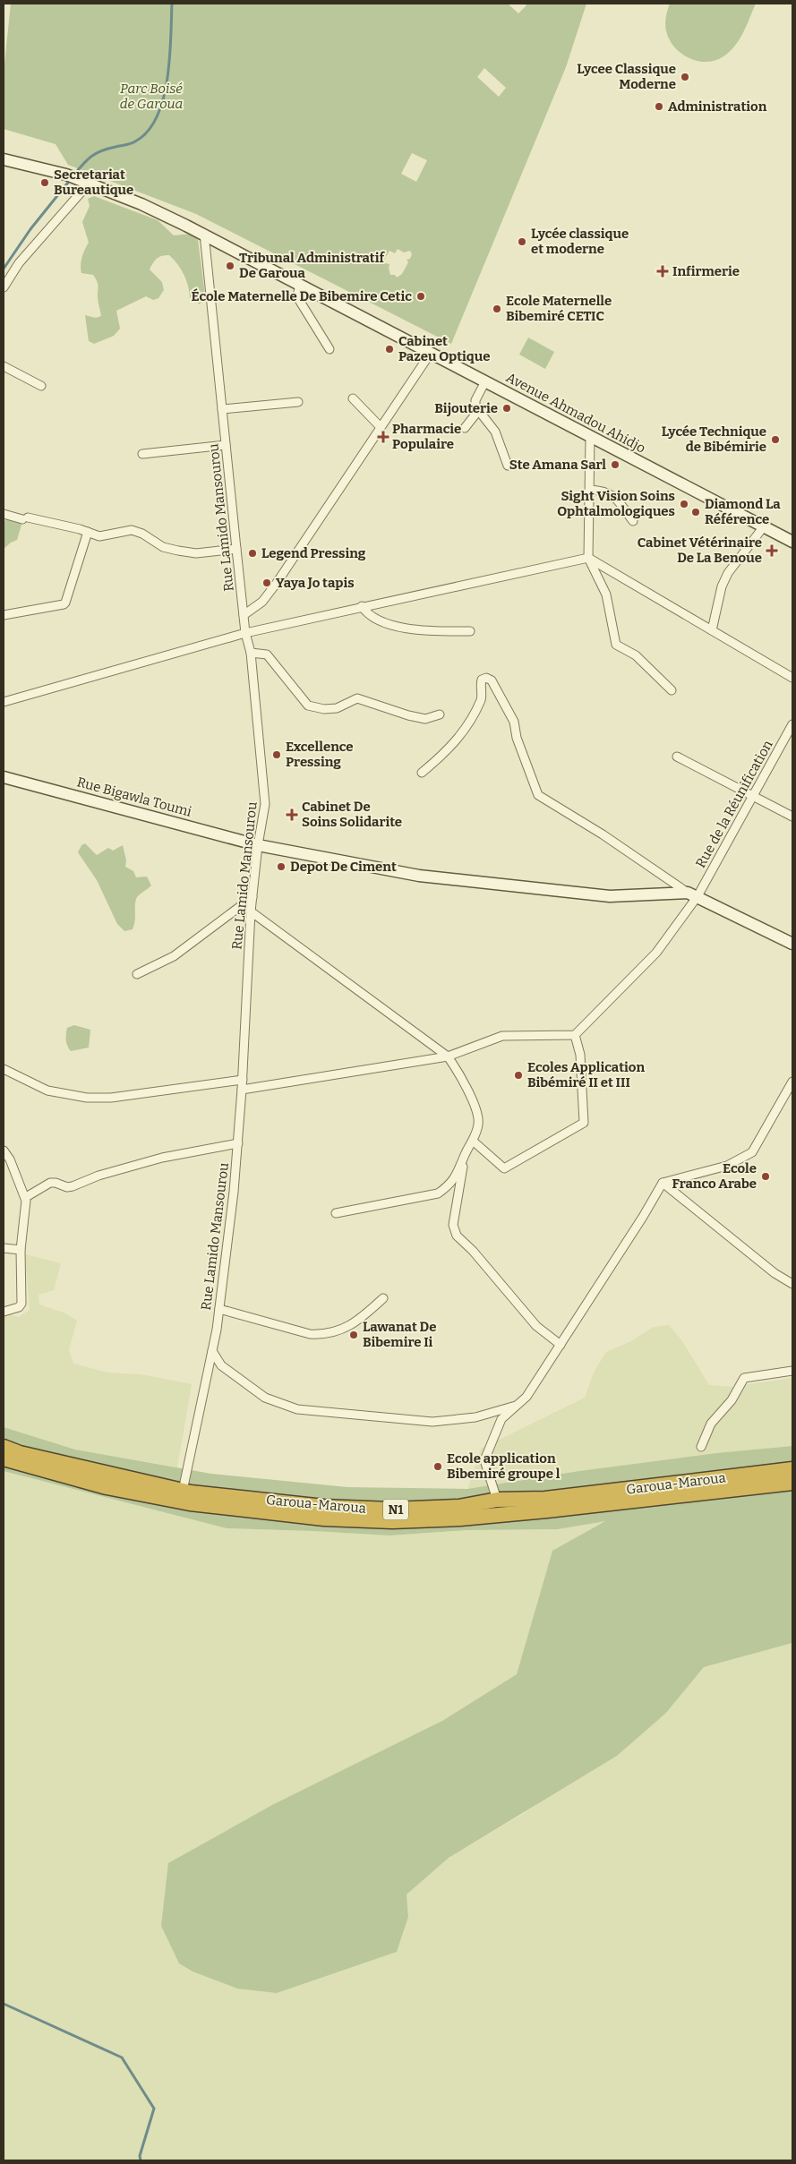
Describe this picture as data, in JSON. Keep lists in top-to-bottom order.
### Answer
{
  "streets": {
    "highway": ["Garoua-Maroua", "N1"],
    "main road": ["Avenue Ahmadou Ahidjo", "Rue Bigawla Toumi"],
    "street": ["Rue Lamido Mansourou", "Rue de la Réunification"]
  },
  "crossings": [
    ["Avenue Ahmadou Ahidjo", "Rue Lamido Mansourou"],
    ["Rue Lamido Mansourou", "Rue Bigawla Toumi"],
    ["Rue Lamido Mansourou", "Garoua-Maroua"],
    ["Rue Bigawla Toumi", "Rue de la Réunification"]
  ],
  "parks": ["Parc Boisé de Garoua"],
  "places": {
    "other": [
      "Lycee Classique Moderne",
      "Administration",
      "Secretariat Bureautique",
      "Lycée classique et moderne",
      "Tribunal Administratif De Garoua",
      "École Maternelle De Bibemire Cetic",
      "Ecole Maternelle Bibemiré CETIC",
      "Cabinet Pazeu Optique",
      "Bijouterie",
      "Lycée Technique de Bibémirie",
      "Ste Amana Sarl",
      "Sight Vision Soins Ophtalmologiques",
      "Diamond La Référence",
      "Legend Pressing",
      "Yaya Jo tapis",
      "Excellence Pressing",
      "Depot De Ciment",
      "Ecoles Application Bibémiré II et III",
      "Ecole Franco Arabe",
      "Lawanat De Bibemire Ii",
      "Ecole application Bibemiré groupe l"
    ],
    "health": [
      "Infirmerie",
      "Pharmacie Populaire",
      "Cabinet Vétérinaire De La Benoue",
      "Cabinet De Soins Solidarite"
    ]
  }
}
